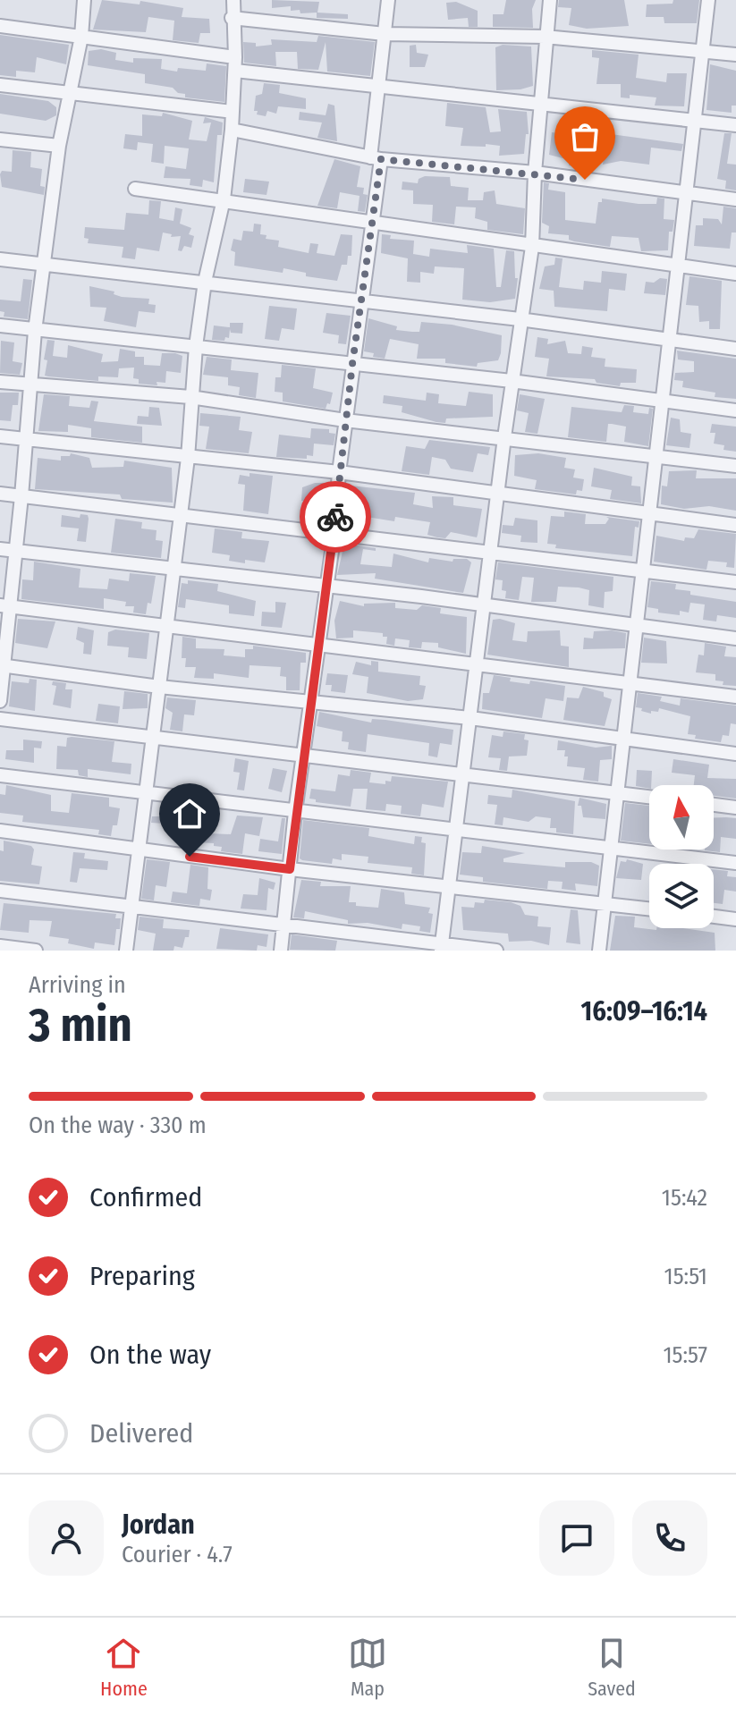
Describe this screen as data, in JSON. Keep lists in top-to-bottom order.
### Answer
{
  "north": "top",
  "page": {
    "heading": ["3 min", "Arriving in", "16:09–16:14"],
    "panel": ["Jordan", "Courier · 4.7"],
    "bar": "On the way · 330 m",
    "list": [
      ["Confirmed", "15:42"],
      ["Preparing", "15:51"],
      ["On the way", "15:57"],
      "Delivered"
    ],
    "tabs": ["Home", "Map", "Saved"]
  }
}
